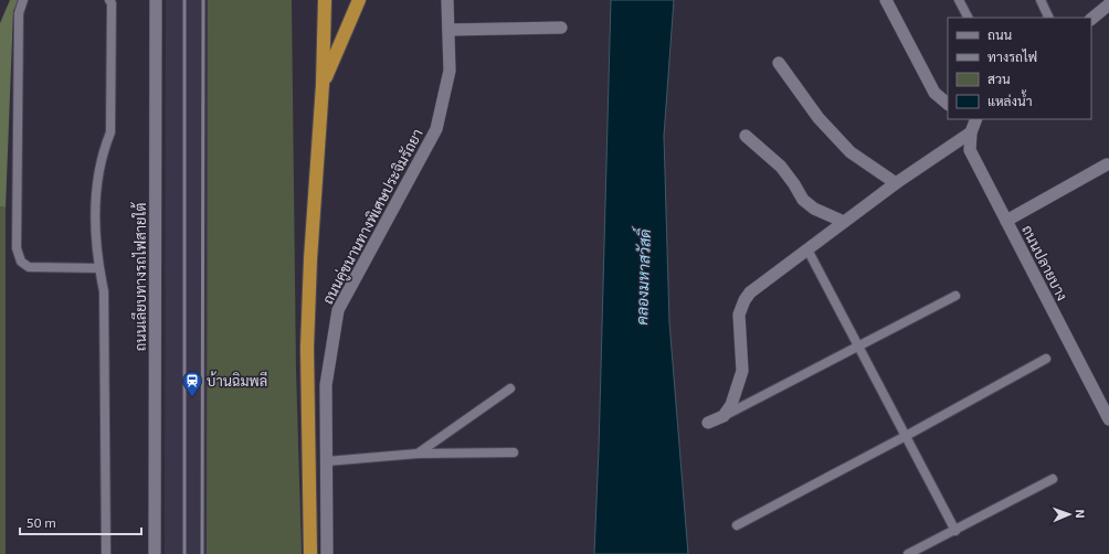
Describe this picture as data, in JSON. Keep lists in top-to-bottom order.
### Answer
{
  "streets": {
    "street": ["ถนนคู่ขนานทางพิเศษประจิมรัถยา", "ถนนปลายบาง", "ถนนเลียบทางรถไฟสายใต้"]
  },
  "water": ["คลองมหาสวัสดิ์"],
  "places": {
    "station": ["บ้านฉิมพลี"]
  },
  "legend": [
    "ถนน",
    "ทางรถไฟ",
    "สวน",
    "แหล่งน้ำ"
  ],
  "scale_bar": "50 m",
  "north": "right"
}
